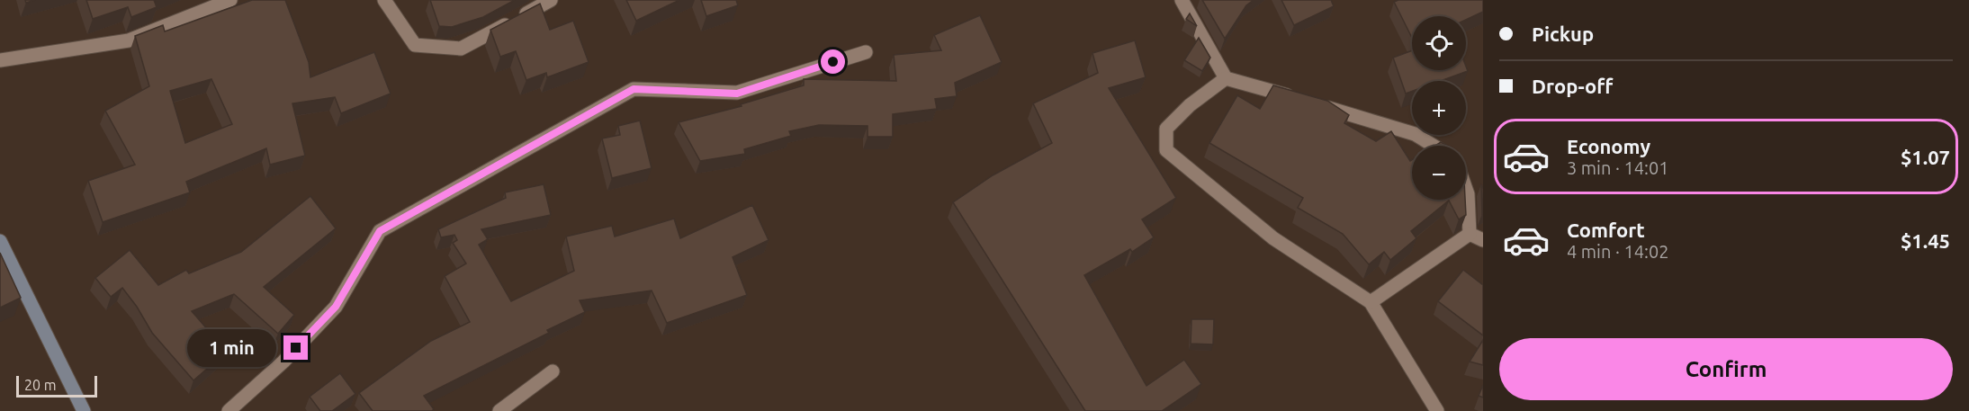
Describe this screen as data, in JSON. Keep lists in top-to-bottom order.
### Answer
{
  "scale_bar": "20 m",
  "page": {
    "banner": ["Pickup", "Drop-off"],
    "map_buttons": ["+", "−"],
    "list": [
      {
        "name": "Economy",
        "note": "3 min · 14:01",
        "value": "$1.07"
      },
      {
        "name": "Comfort",
        "note": "4 min · 14:02",
        "value": "$1.45"
      }
    ],
    "buttons": "Confirm",
    "bubble": "1 min",
    "scale": "20 m"
  }
}
